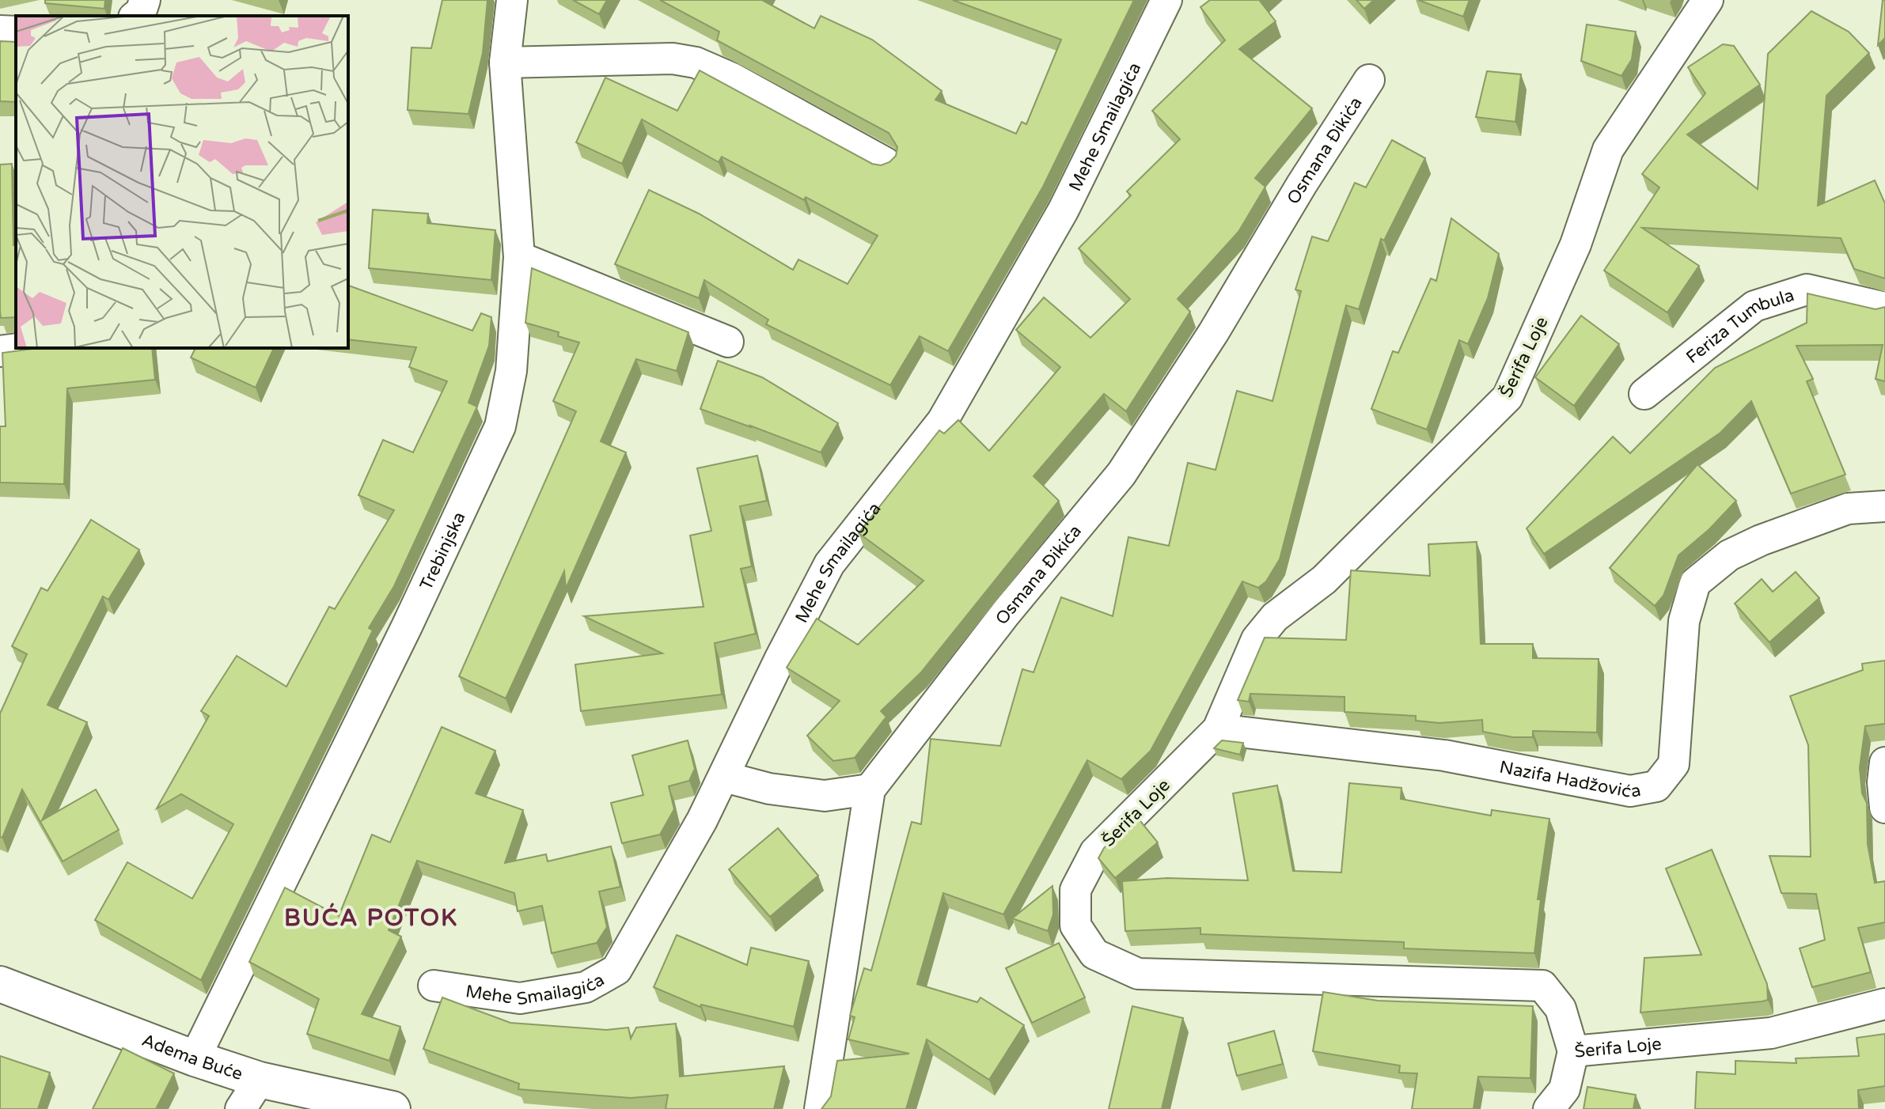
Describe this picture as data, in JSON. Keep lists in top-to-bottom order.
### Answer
{
  "streets": {
    "street": [
      "Mehe Smailagića",
      "Osmana Đikića",
      "Feriza Tumbula",
      "Šerifa Loje",
      "Trebinjska",
      "Nazifa Hadžovića",
      "Adema Buće"
    ]
  },
  "crossings": [
    ["Šerifa Loje", "Nazifa Hadžovića"],
    ["Trebinjska", "Adema Buće"]
  ],
  "districts": ["BUĆA POTOK"]
}
